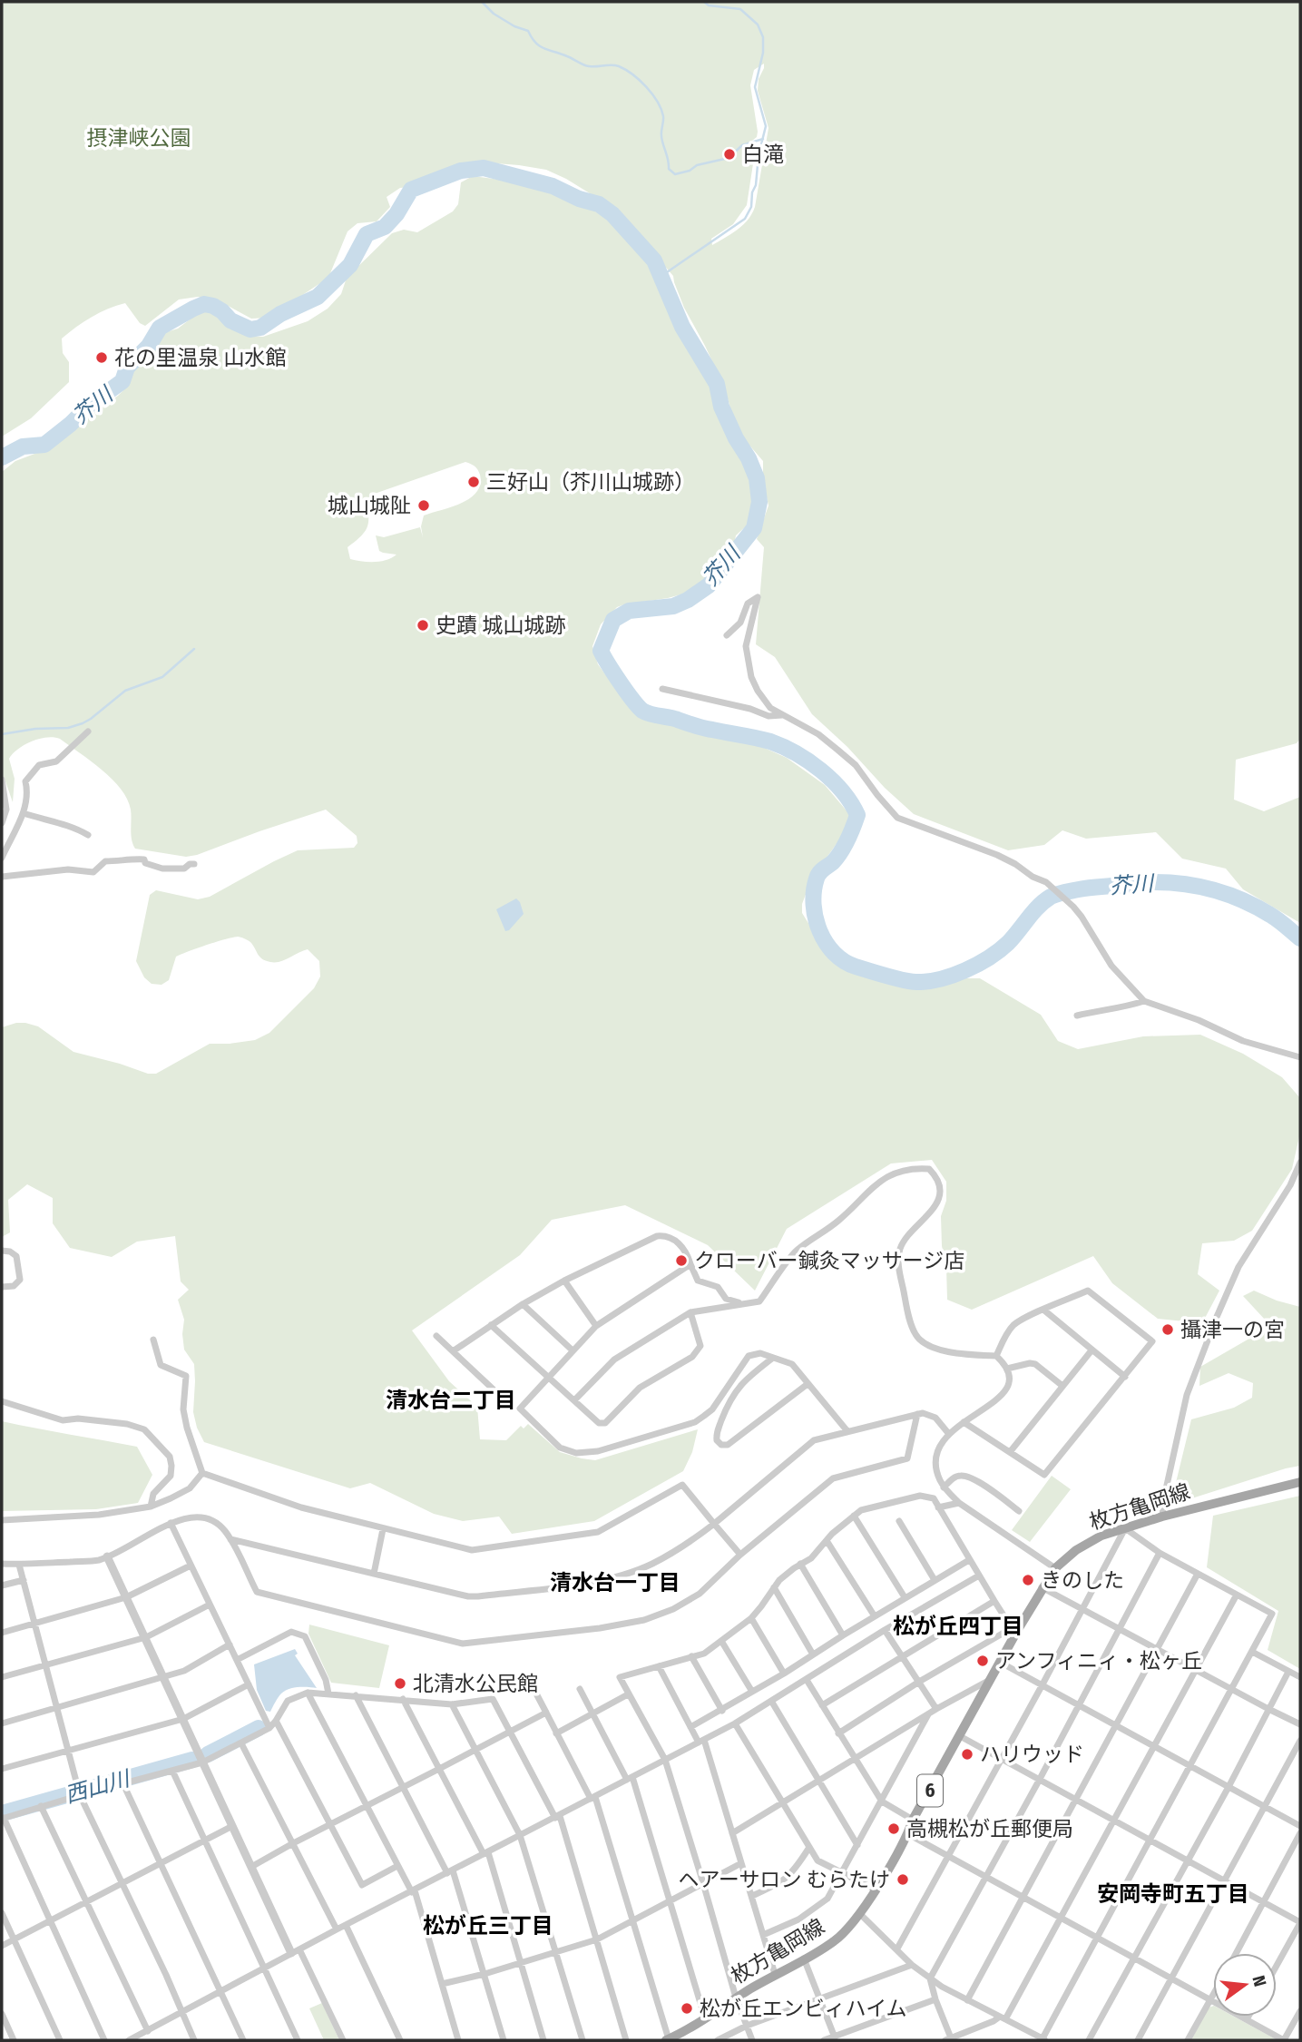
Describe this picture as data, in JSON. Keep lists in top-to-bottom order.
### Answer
{
  "streets": {
    "main road": ["枚方亀岡線", "6"]
  },
  "districts": [
    "清水台二丁目",
    "清水台一丁目",
    "松が丘四丁目",
    "安岡寺町五丁目",
    "松が丘三丁目"
  ],
  "water": ["芥川", "西山川"],
  "parks": ["摂津峡公園"],
  "places": [
    "白滝",
    "花の里温泉 山水館",
    "三好山（芥川山城跡）",
    "城山城阯",
    "史蹟 城山城跡",
    "クローバー鍼灸マッサージ店",
    "攝津一の宮",
    "きのした",
    "アンフィニィ・松ヶ丘",
    "北清水公民館",
    "ハリウッド",
    "高槻松が丘郵便局",
    "ヘアーサロン むらたけ",
    "松が丘エンビィハイム"
  ],
  "north": "right"
}
